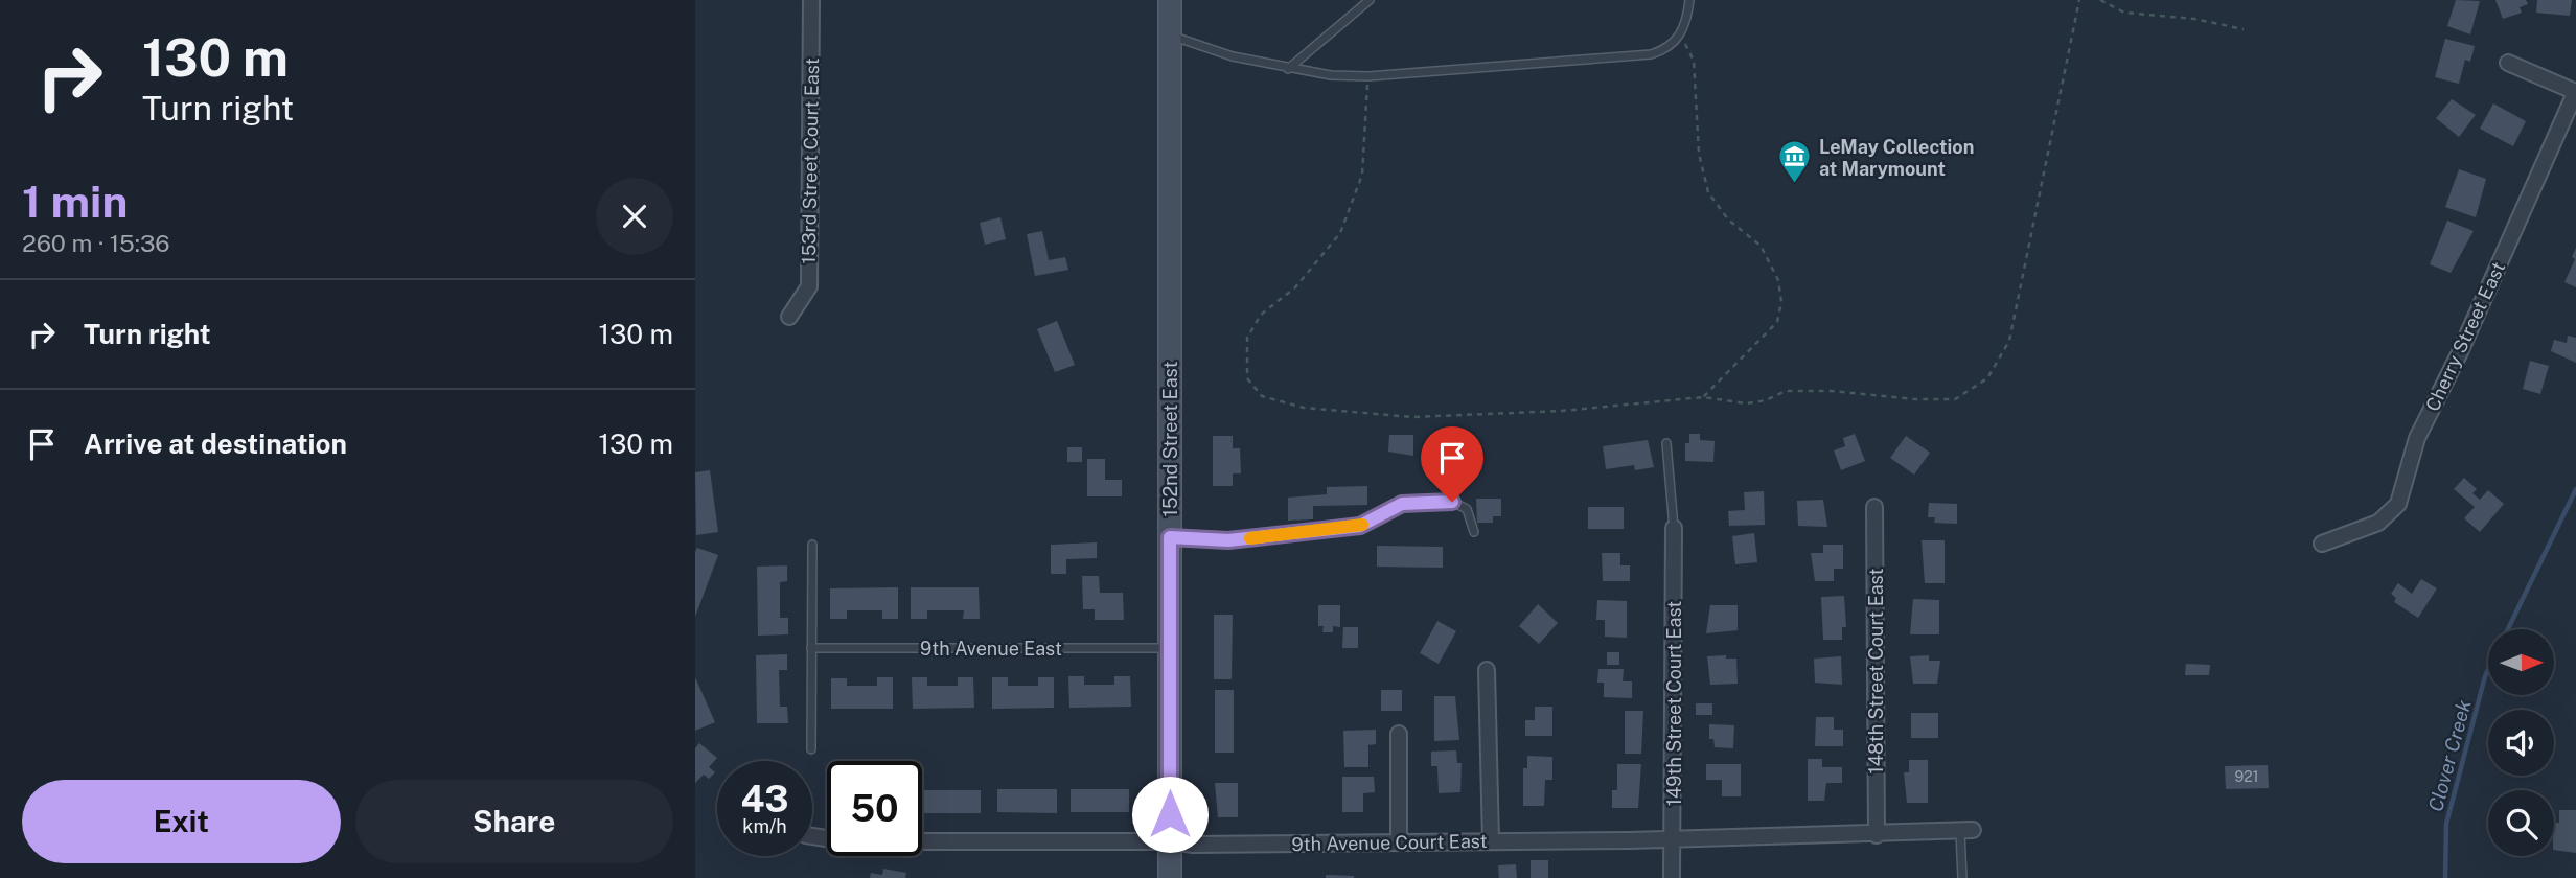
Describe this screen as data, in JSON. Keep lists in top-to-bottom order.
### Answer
{
  "streets": {
    "main road": ["152nd Street East"],
    "street": [
      "153rd Street Court East",
      "Cherry Street East",
      "148th Street Court East",
      "149th Street Court East",
      "9th Avenue Court East"
    ],
    "lane": ["9th Avenue East"]
  },
  "crossings": [
    ["152nd Street East", "9th Avenue East"],
    ["152nd Street East", "9th Avenue Court East"],
    ["148th Street Court East", "9th Avenue Court East"],
    ["149th Street Court East", "9th Avenue Court East"]
  ],
  "water": ["Clover Creek"],
  "places": {
    "museum": ["LeMay Collection at Marymount"]
  },
  "house_numbers": ["921"],
  "north": "right",
  "page": {
    "turn": ["130 m", "Turn right"],
    "heading": ["1 min", "260 m · 15:36"],
    "list": [
      {
        "name": "Turn right",
        "value": "130 m"
      },
      {
        "name": "Arrive at destination",
        "value": "130 m"
      }
    ],
    "speed": "43 km/h",
    "limit": "50",
    "buttons": ["Exit", "Share"]
  }
}
